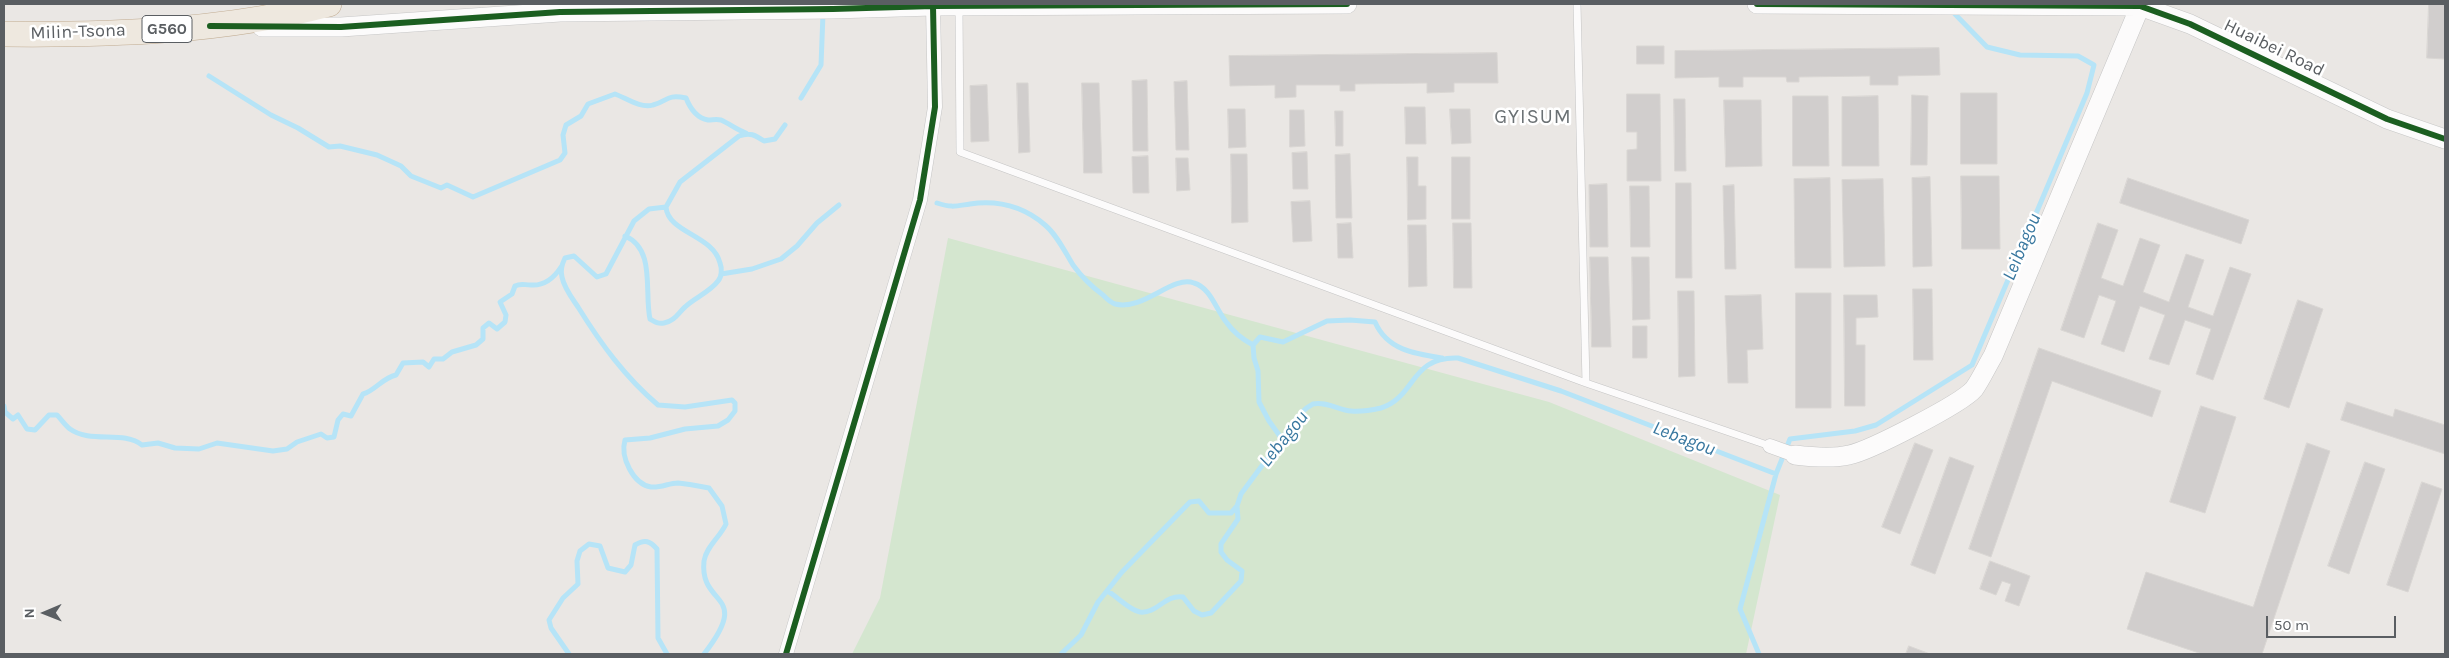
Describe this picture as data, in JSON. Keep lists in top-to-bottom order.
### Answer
{
  "streets": {
    "highway": ["G560", "Milin-Tsona"],
    "street": ["Huaibei Road"]
  },
  "districts": ["GYISUM"],
  "water": ["Leibagou", "Lebagou"],
  "scale_bar": "50 m",
  "north": "left"
}
